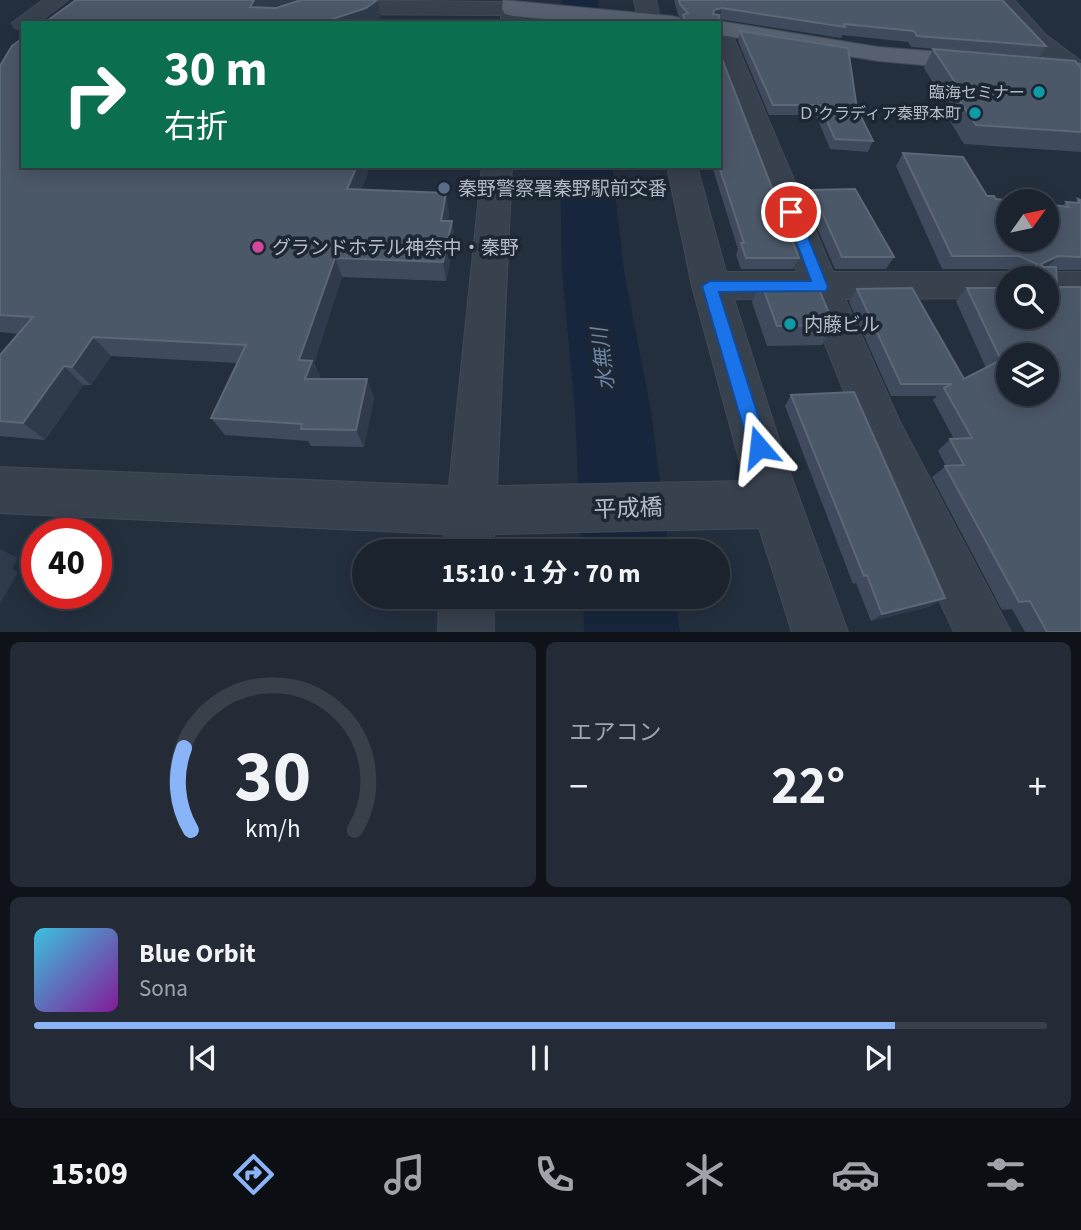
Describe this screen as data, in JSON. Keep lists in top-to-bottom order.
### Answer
{
  "streets": {
    "street": ["平成橋"]
  },
  "water": ["水無川"],
  "places": [
    "臨海セミナー",
    "Ｄ’クラディア秦野本町",
    "秦野警察署秦野駅前交番",
    "グランドホテル神奈中・秦野",
    "内藤ビル"
  ],
  "north": "top right",
  "page": {
    "turn": ["30 m", "右折"],
    "limit": "40",
    "trip": "15:10 · 1 分 · 70 m",
    "tile": "エアコン",
    "heat": ["−", "22°", "+"],
    "song": ["Blue Orbit", "Sona"],
    "tabs": "15:09",
    "gauge": ["30", "km/h"]
  }
}
